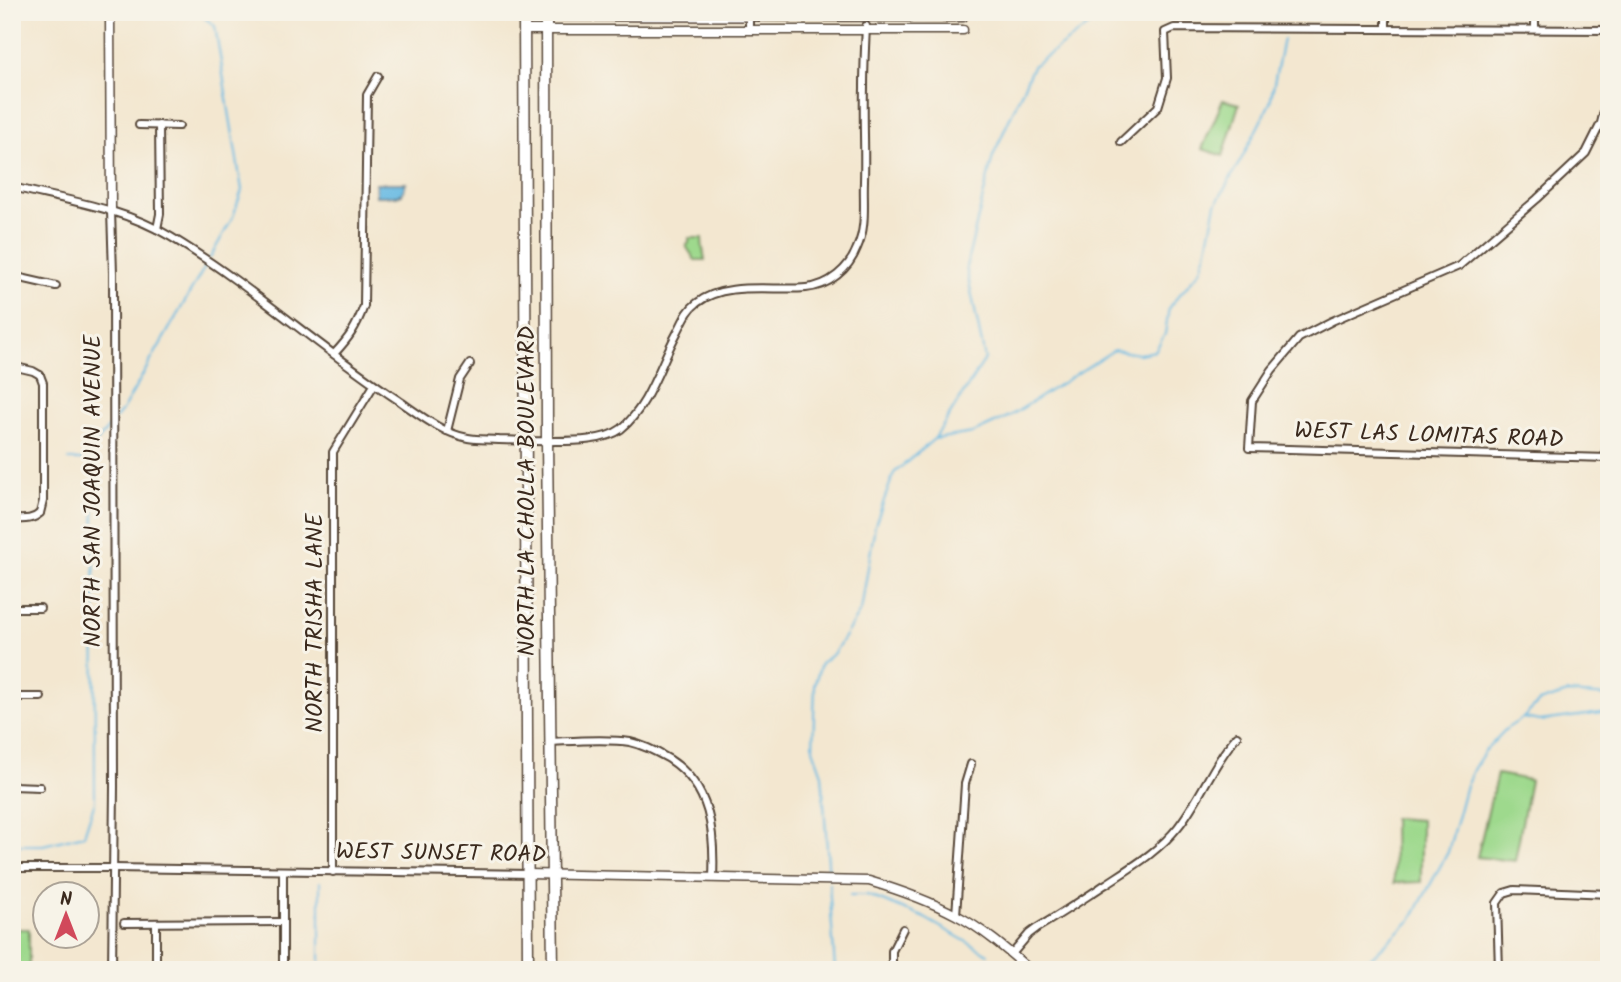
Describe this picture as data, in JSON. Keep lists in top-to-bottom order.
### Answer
{
  "streets": {
    "main road": ["NORTH LA CHOLLA BOULEVARD"],
    "street": [
      "WEST LAS LOMITAS ROAD",
      "NORTH SAN JOAQUIN AVENUE",
      "NORTH TRISHA LANE",
      "WEST SUNSET ROAD"
    ]
  },
  "crossings": [
    ["NORTH SAN JOAQUIN AVENUE", "WEST SUNSET ROAD"],
    ["NORTH LA CHOLLA BOULEVARD", "WEST SUNSET ROAD"],
    ["NORTH TRISHA LANE", "WEST SUNSET ROAD"]
  ],
  "north": "top"
}
